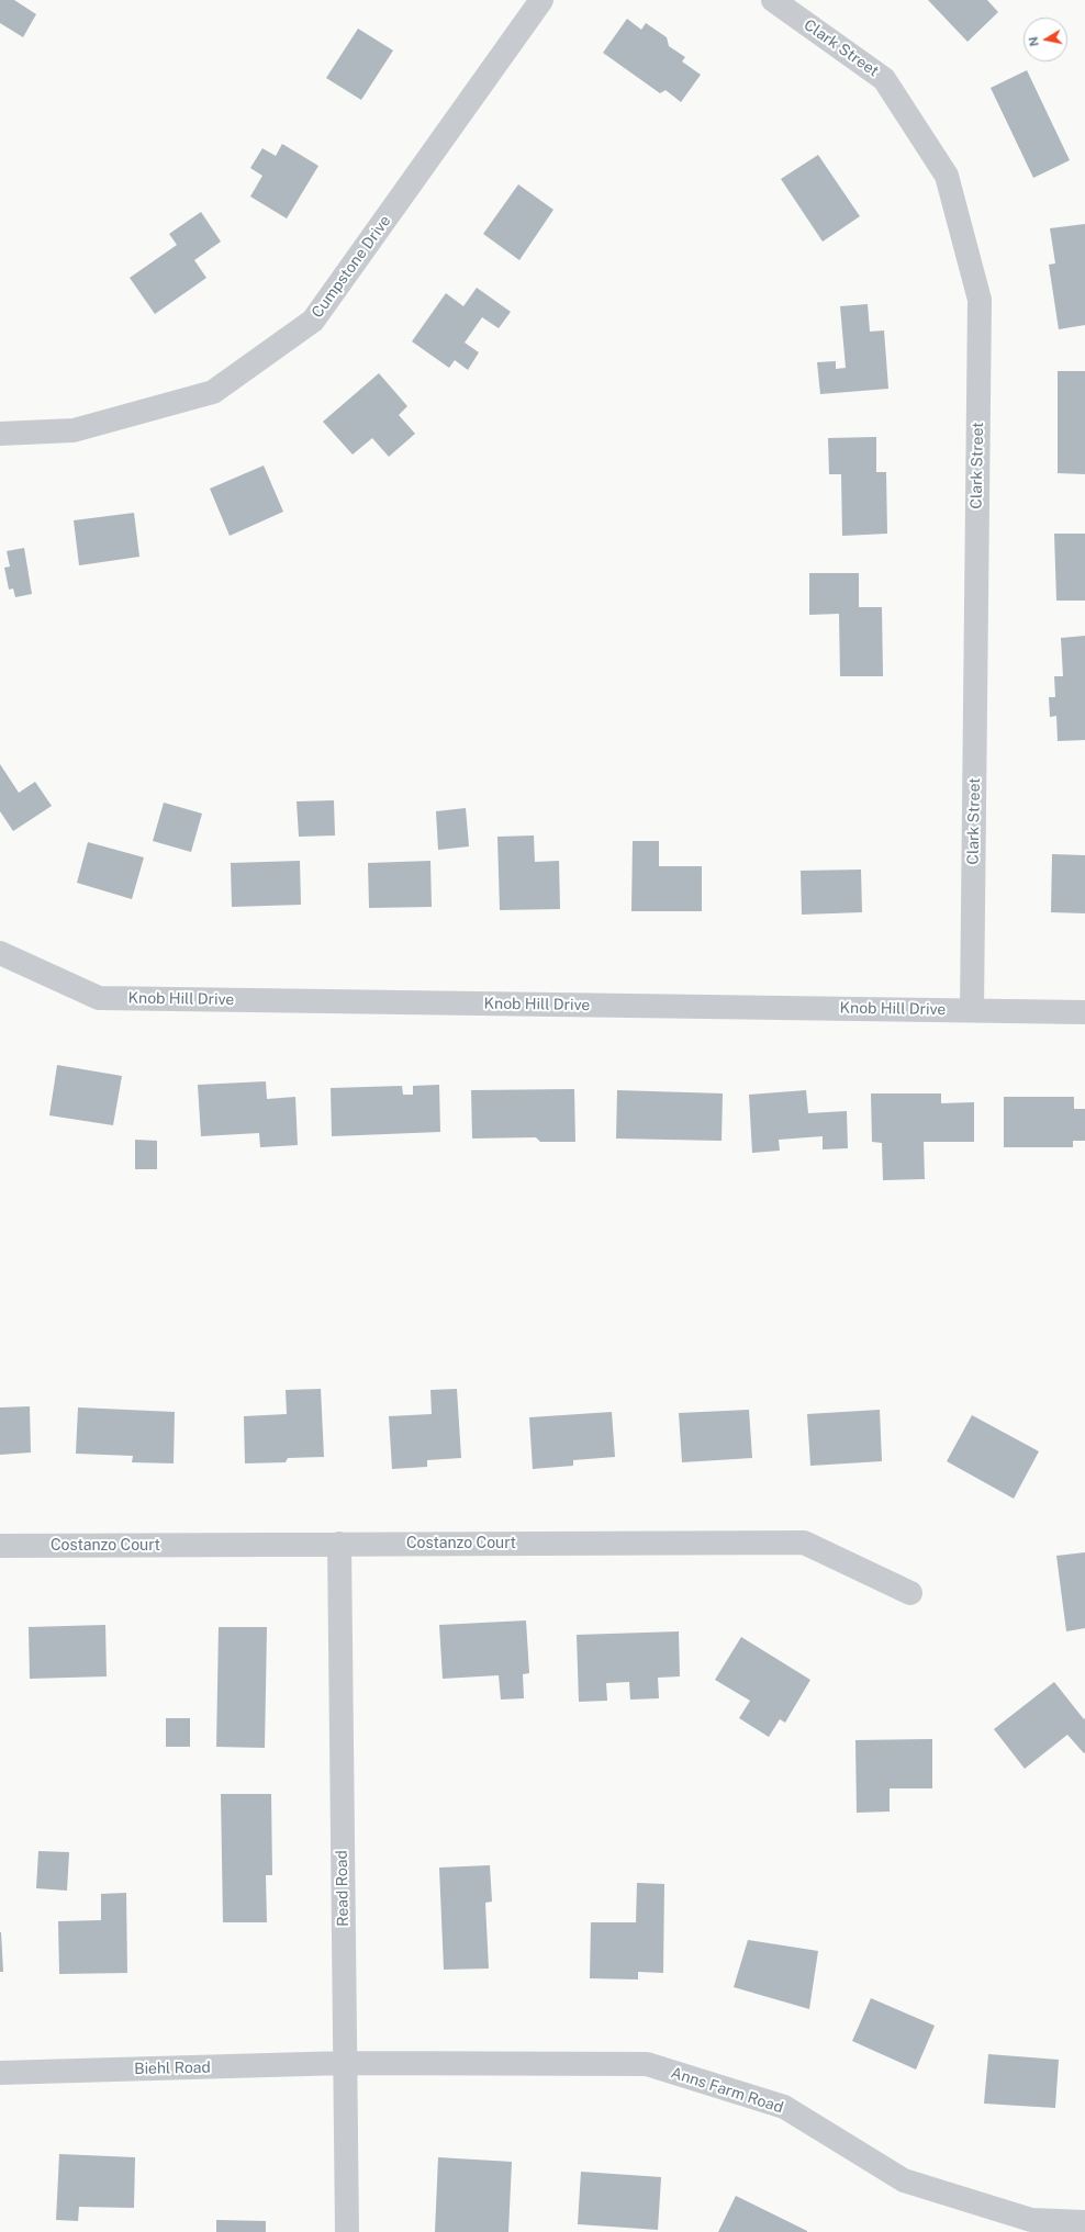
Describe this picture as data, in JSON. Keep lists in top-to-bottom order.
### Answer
{
  "streets": {
    "street": [
      "Clark Street",
      "Cumpstone Drive",
      "Knob Hill Drive",
      "Costanzo Court",
      "Read Road",
      "Biehl Road",
      "Anns Farm Road"
    ]
  },
  "crossings": [
    ["Clark Street", "Knob Hill Drive"],
    ["Costanzo Court", "Read Road"],
    ["Read Road", "Biehl Road"],
    ["Read Road", "Anns Farm Road"],
    ["Biehl Road", "Anns Farm Road"]
  ],
  "north": "left"
}
